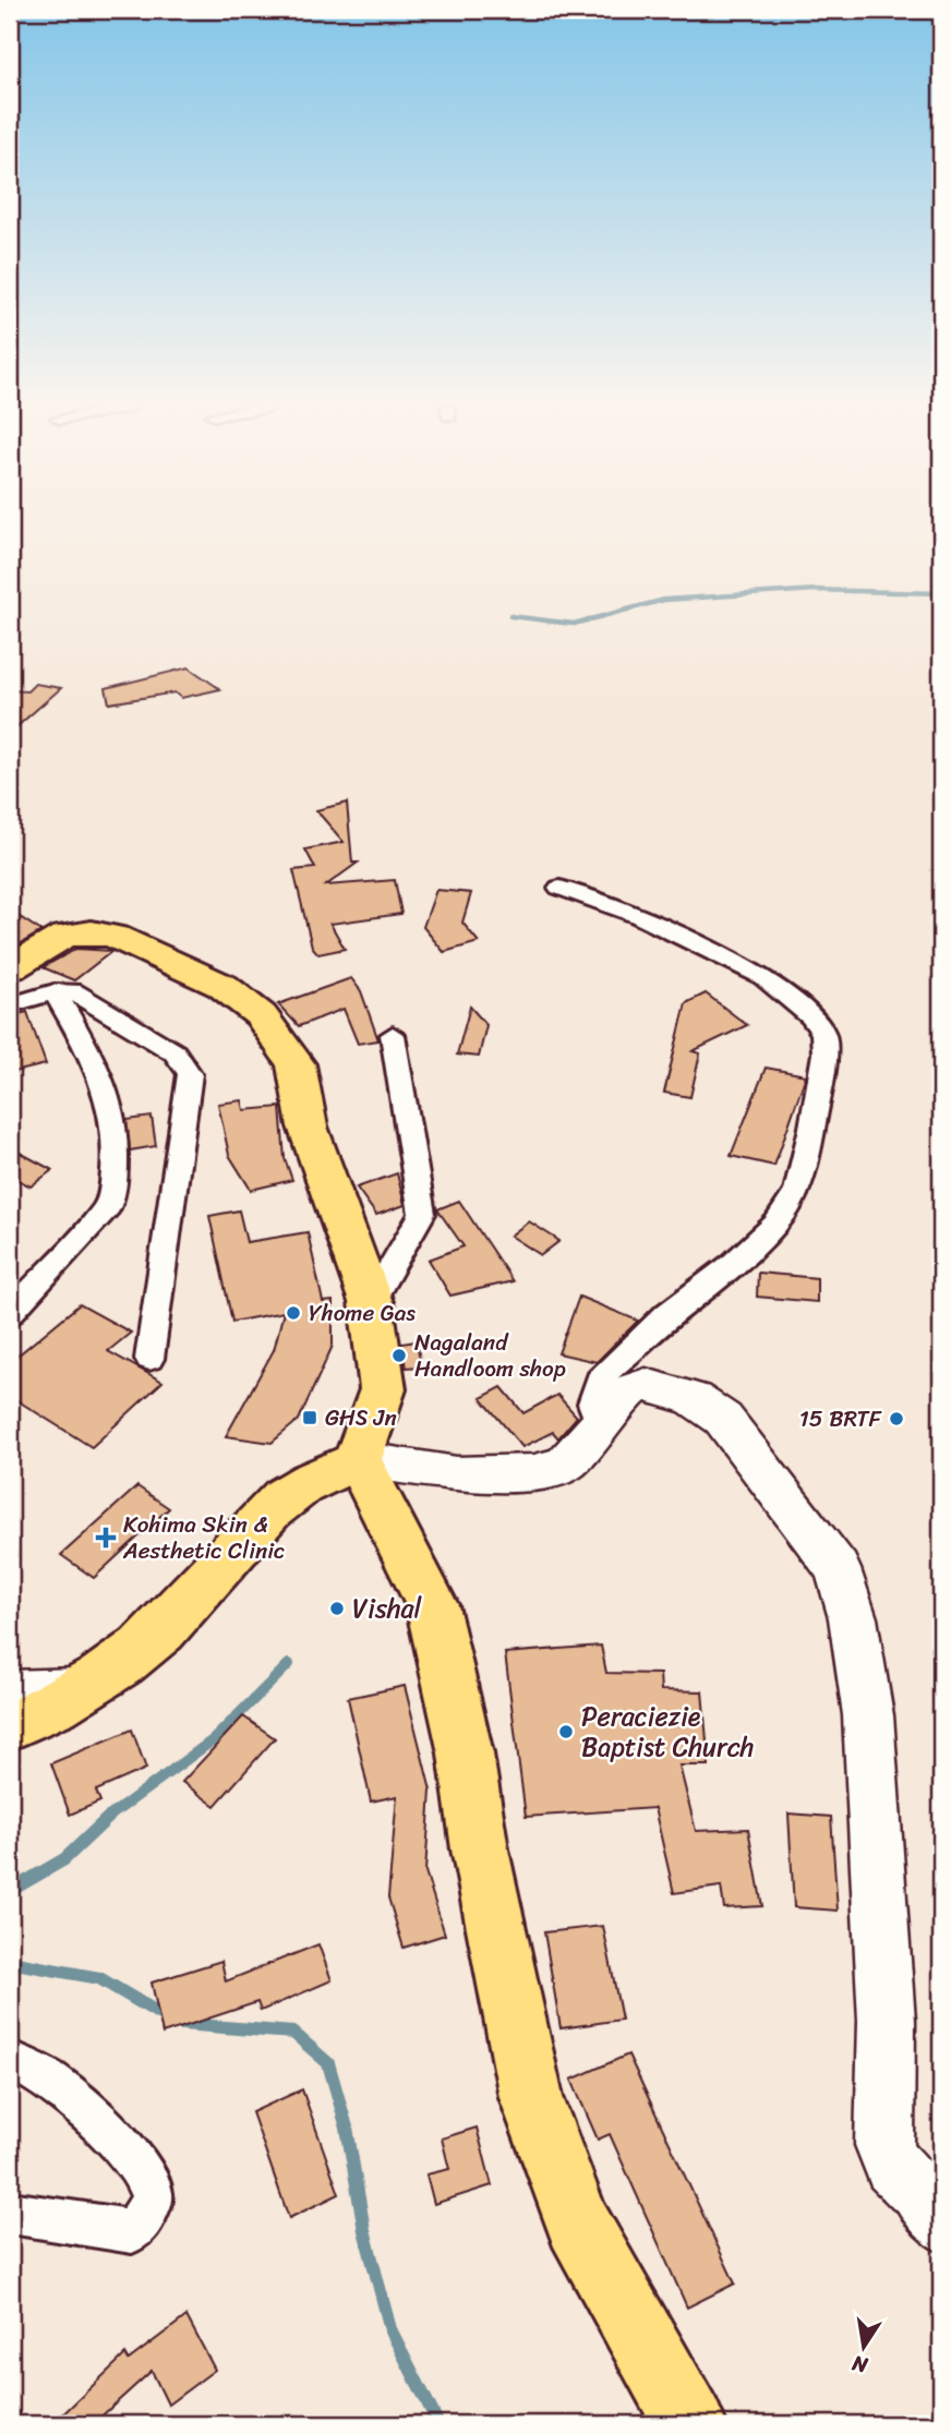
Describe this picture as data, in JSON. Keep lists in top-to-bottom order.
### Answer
{
  "places": {
    "other": [
      "Yhome Gas",
      "Nagaland Handloom shop",
      "15 BRTF",
      "Vishal",
      "Peraciezie Baptist Church"
    ],
    "transit": ["GHS Jn"],
    "health": ["Kohima Skin & Aesthetic Clinic"]
  },
  "north": "bottom"
}
